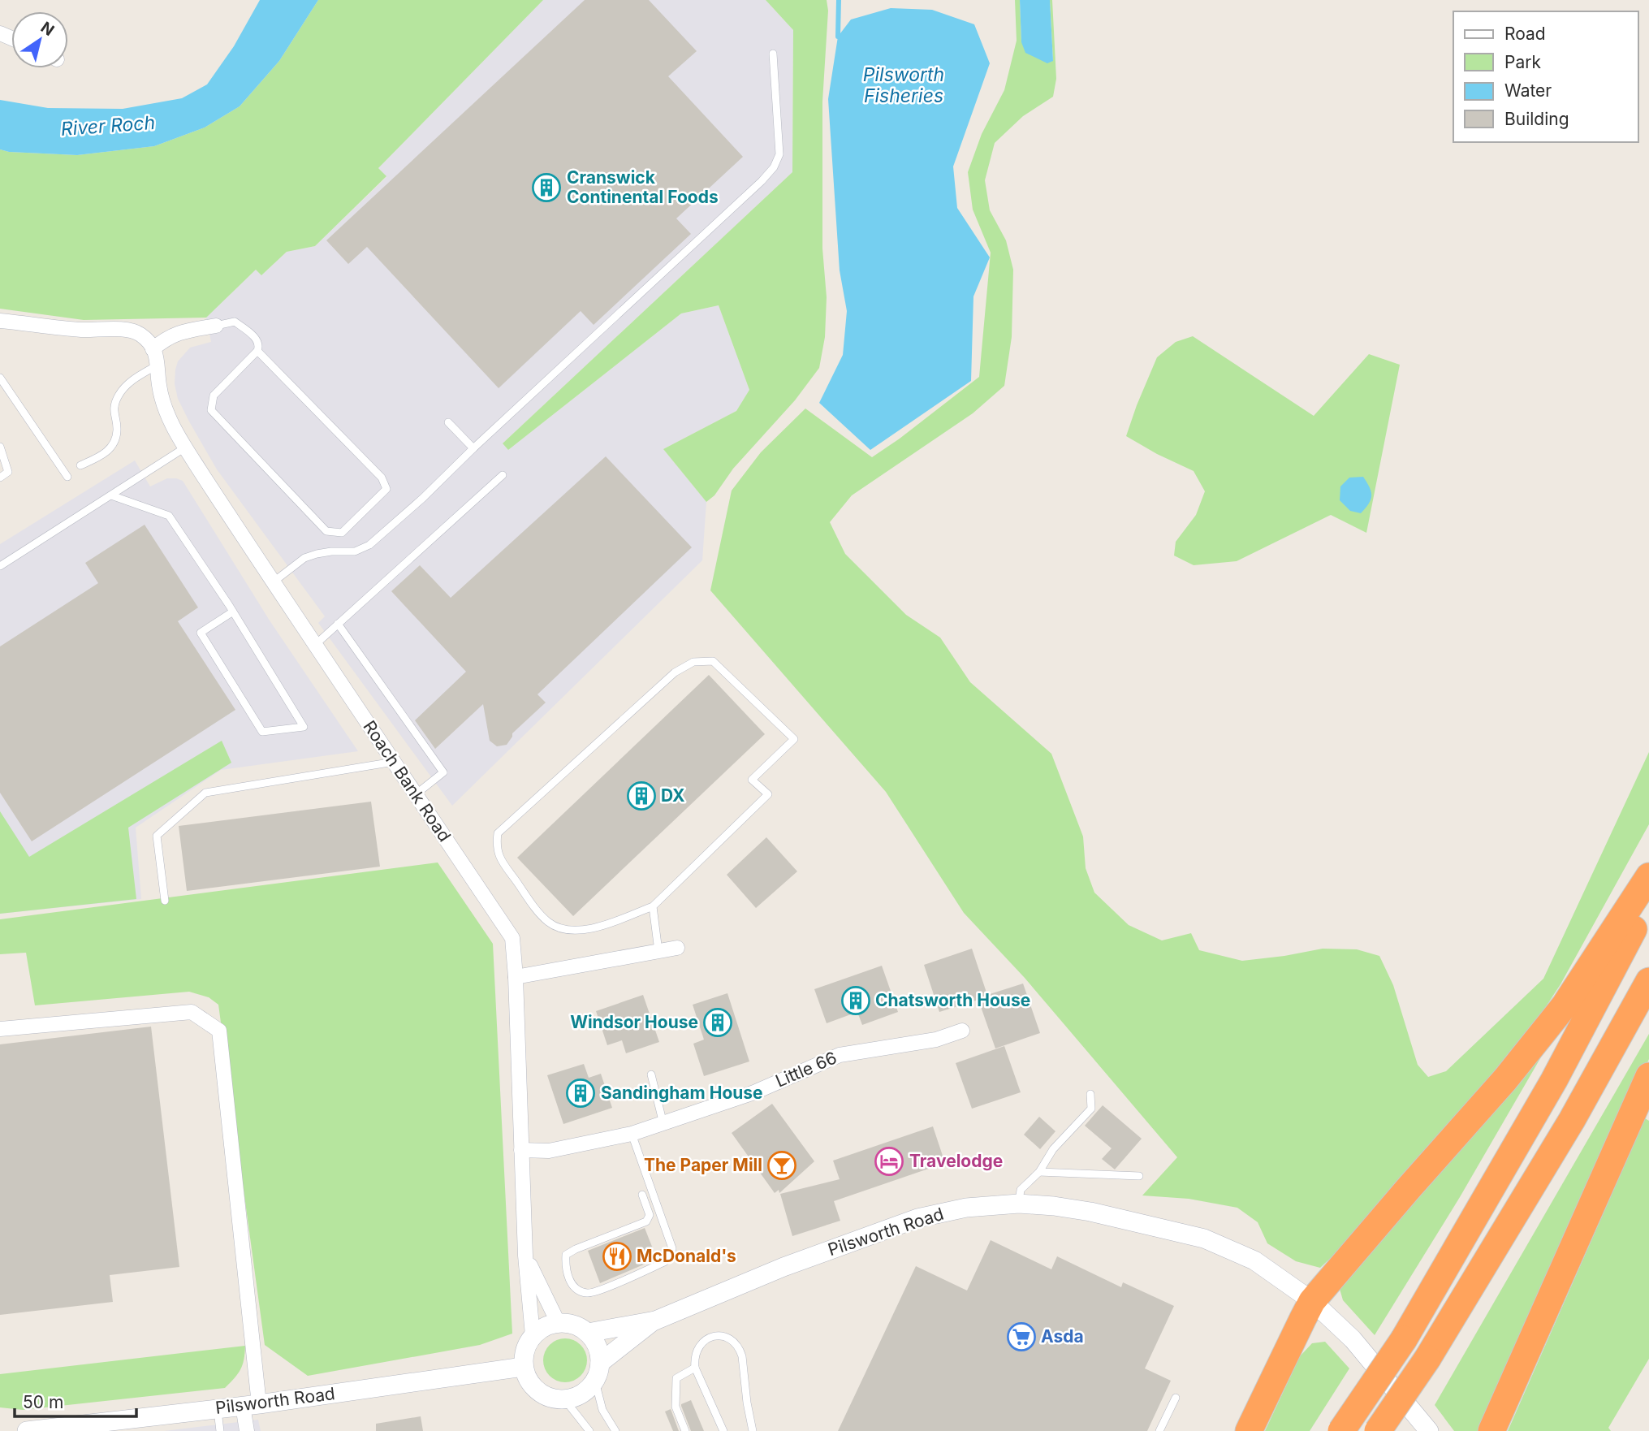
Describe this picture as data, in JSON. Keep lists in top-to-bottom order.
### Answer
{
  "streets": {
    "street": ["Roach Bank Road", "Little 66", "Pilsworth Road"]
  },
  "crossings": [
    ["Roach Bank Road", "Little 66"],
    ["Roach Bank Road", "Pilsworth Road"]
  ],
  "water": ["Pilsworth Fisheries", "River Roch"],
  "places": {
    "building": [
      "Cranswick Continental Foods",
      "DX",
      "Chatsworth House",
      "Windsor House",
      "Sandingham House"
    ],
    "hotel": ["Travelodge"],
    "bar": ["The Paper Mill"],
    "restaurant": ["McDonald's"],
    "supermarket": ["Asda"]
  },
  "legend": [
    "Road",
    "Park",
    "Water",
    "Building"
  ],
  "scale_bar": "50 m",
  "north": "top right"
}
